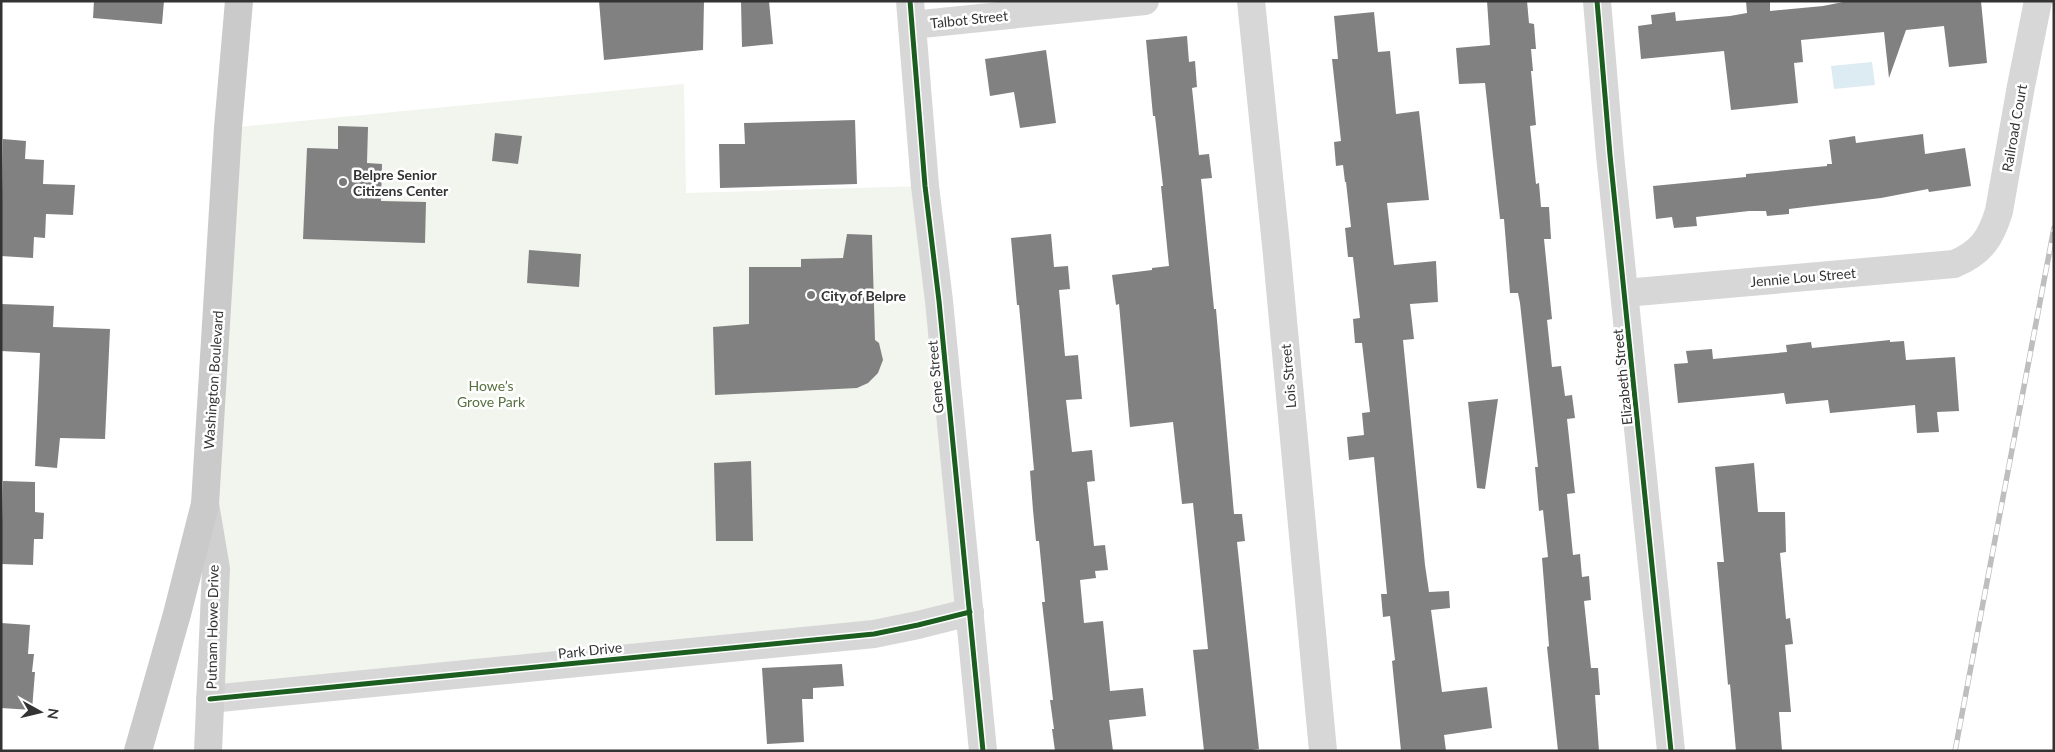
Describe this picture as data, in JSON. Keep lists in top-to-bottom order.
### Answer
{
  "streets": {
    "main road": ["Washington Boulevard"],
    "street": [
      "Talbot Street",
      "Railroad Court",
      "Jennie Lou Street",
      "Lois Street",
      "Gene Street",
      "Elizabeth Street",
      "Putnam Howe Drive",
      "Park Drive"
    ]
  },
  "crossings": [
    ["Talbot Street", "Gene Street"],
    ["Railroad Court", "Jennie Lou Street"],
    ["Jennie Lou Street", "Elizabeth Street"],
    ["Gene Street", "Park Drive"],
    ["Washington Boulevard", "Putnam Howe Drive"],
    ["Putnam Howe Drive", "Park Drive"]
  ],
  "parks": ["Howe’s Grove Park"],
  "places": ["Belpre Senior Citizens Center", "City of Belpre"],
  "north": "right"
}
